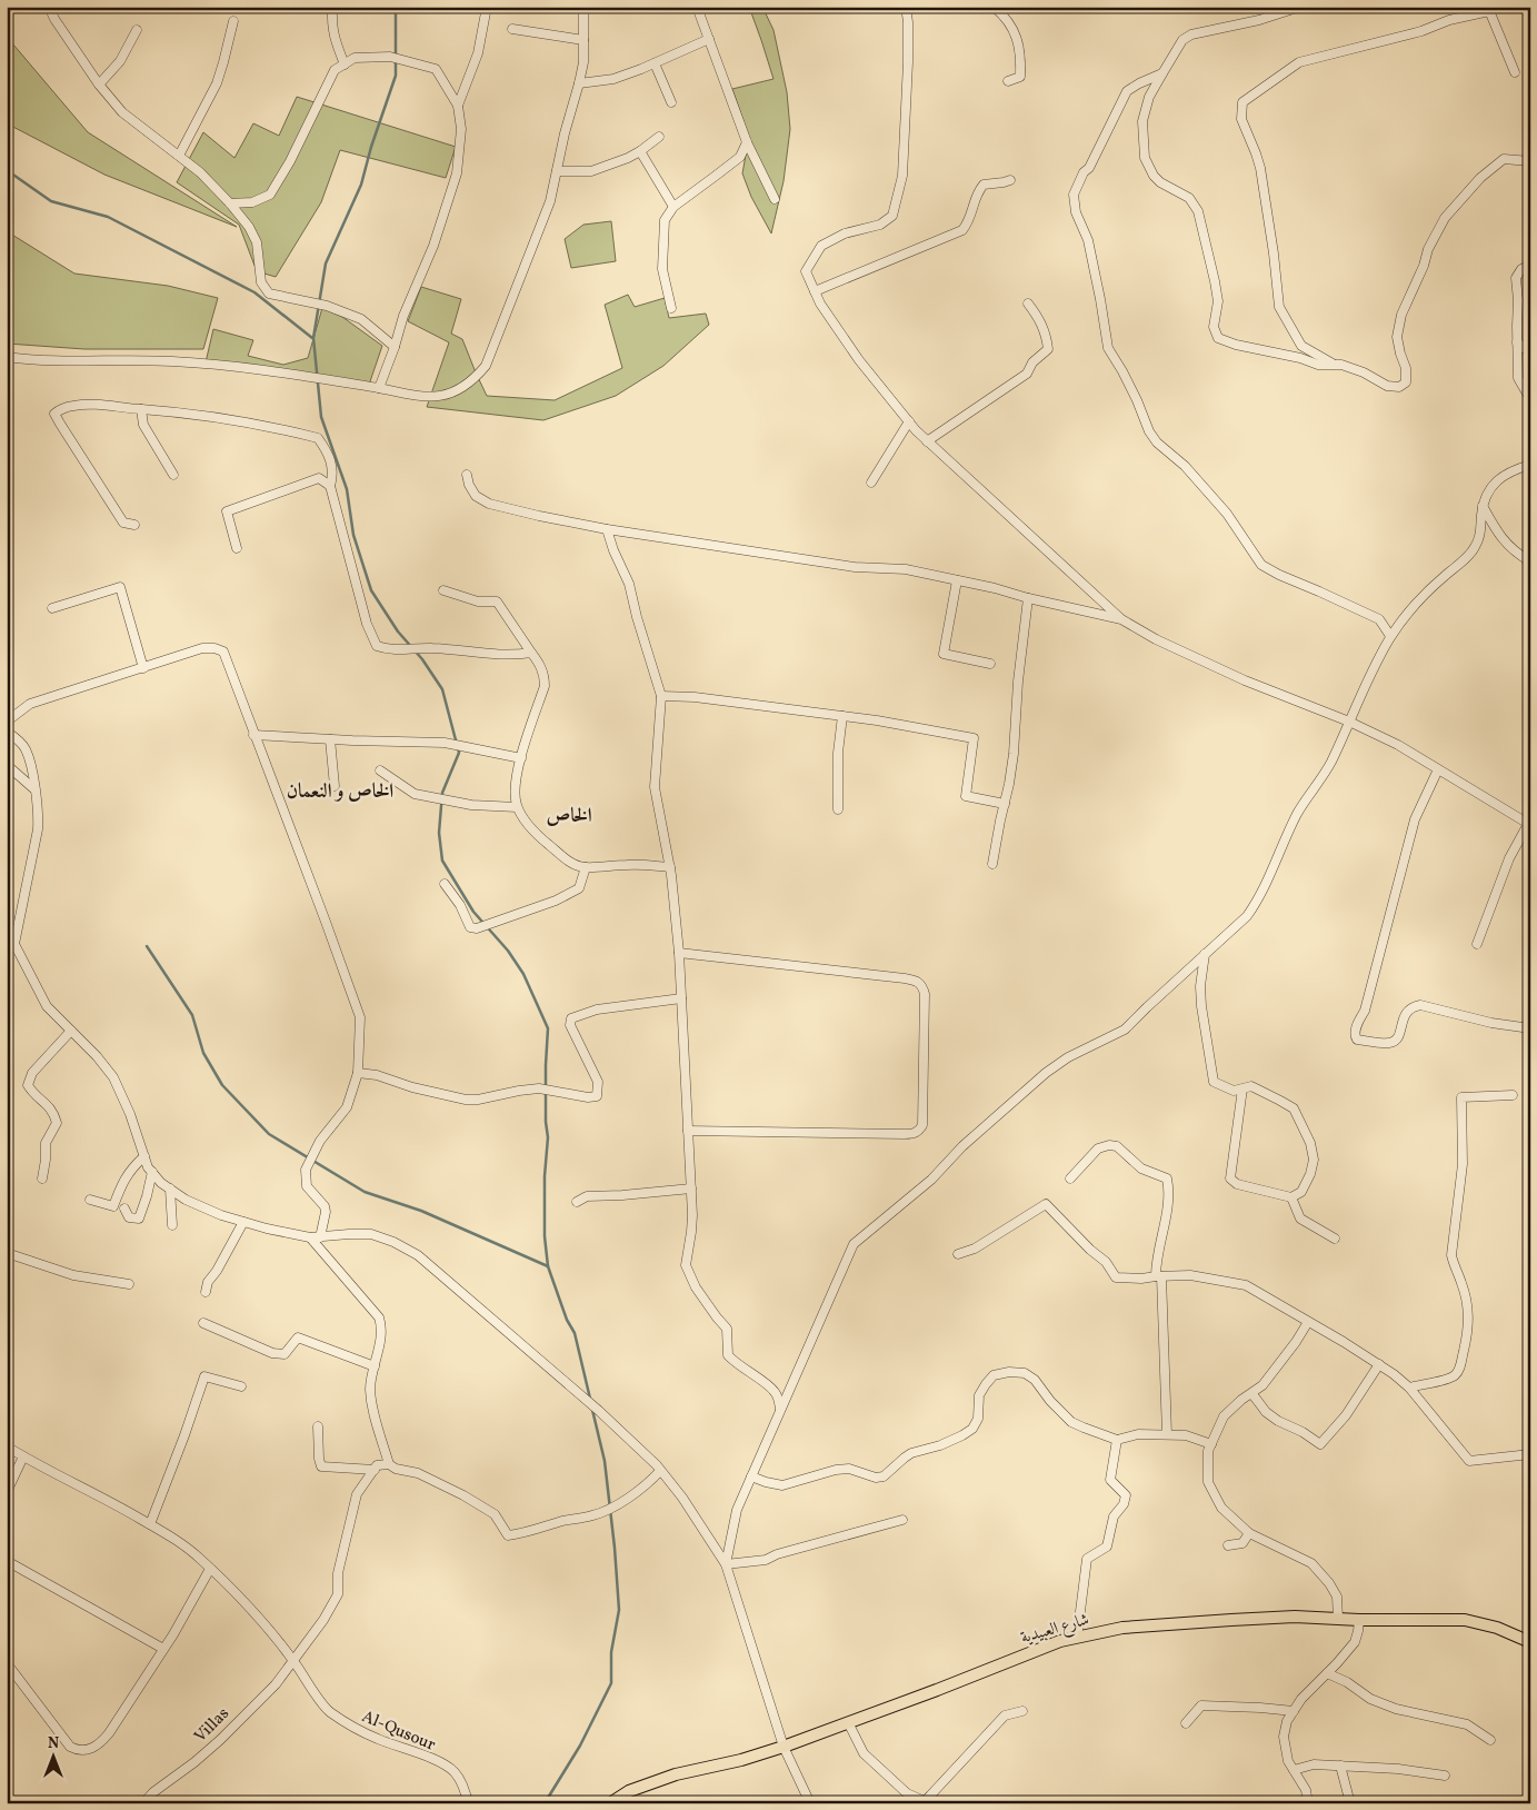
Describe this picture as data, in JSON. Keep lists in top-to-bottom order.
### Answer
{
  "streets": {
    "main road": ["شارع العبيدية"],
    "street": ["Villas", "Al-Qusour"]
  },
  "crossings": [
    ["Villas", "Al-Qusour"]
  ],
  "districts": ["الخاص و النعمان", "الخاص"],
  "north": "top"
}
